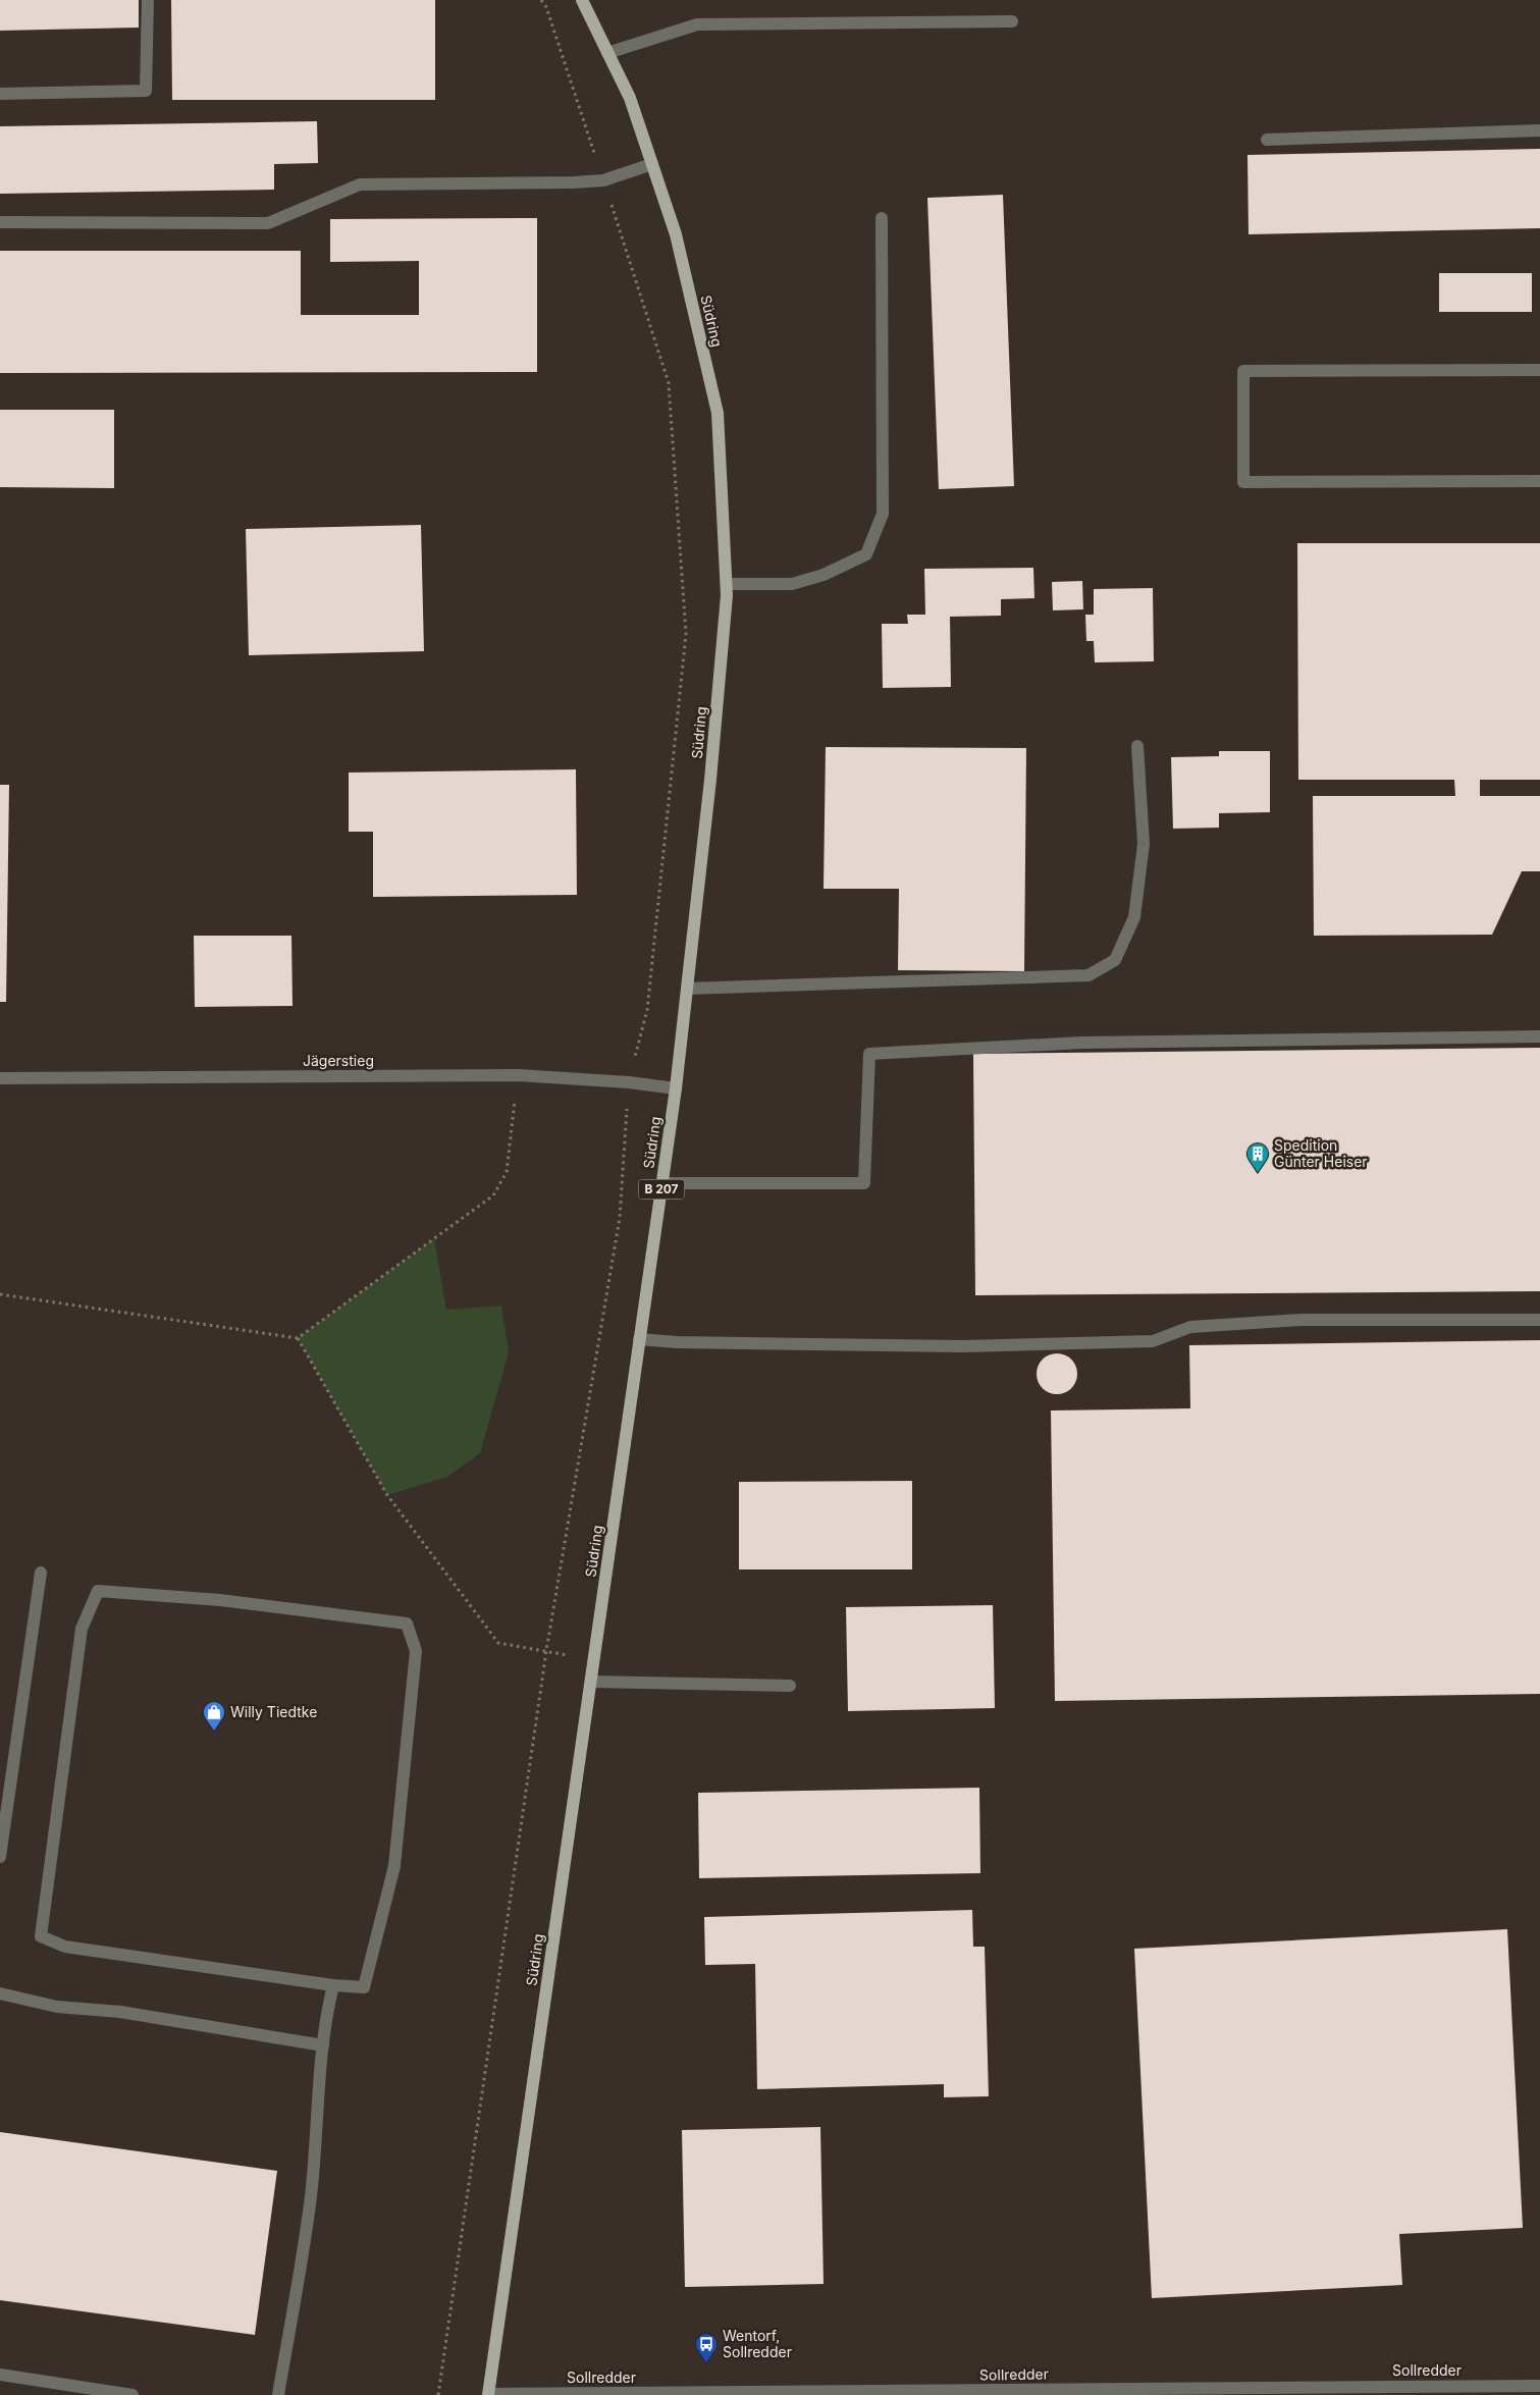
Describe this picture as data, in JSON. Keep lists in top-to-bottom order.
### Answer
{
  "streets": {
    "main road": ["Südring", "B 207"],
    "street": ["Jägerstieg", "Sollredder"]
  },
  "crossings": [
    ["Südring", "Jägerstieg"],
    ["Südring", "Sollredder"]
  ],
  "places": {
    "building": ["Spedition Günter Heiser"],
    "shop": ["Willy Tiedtke"],
    "bus stop": ["Wentorf, Sollredder"]
  }
}
